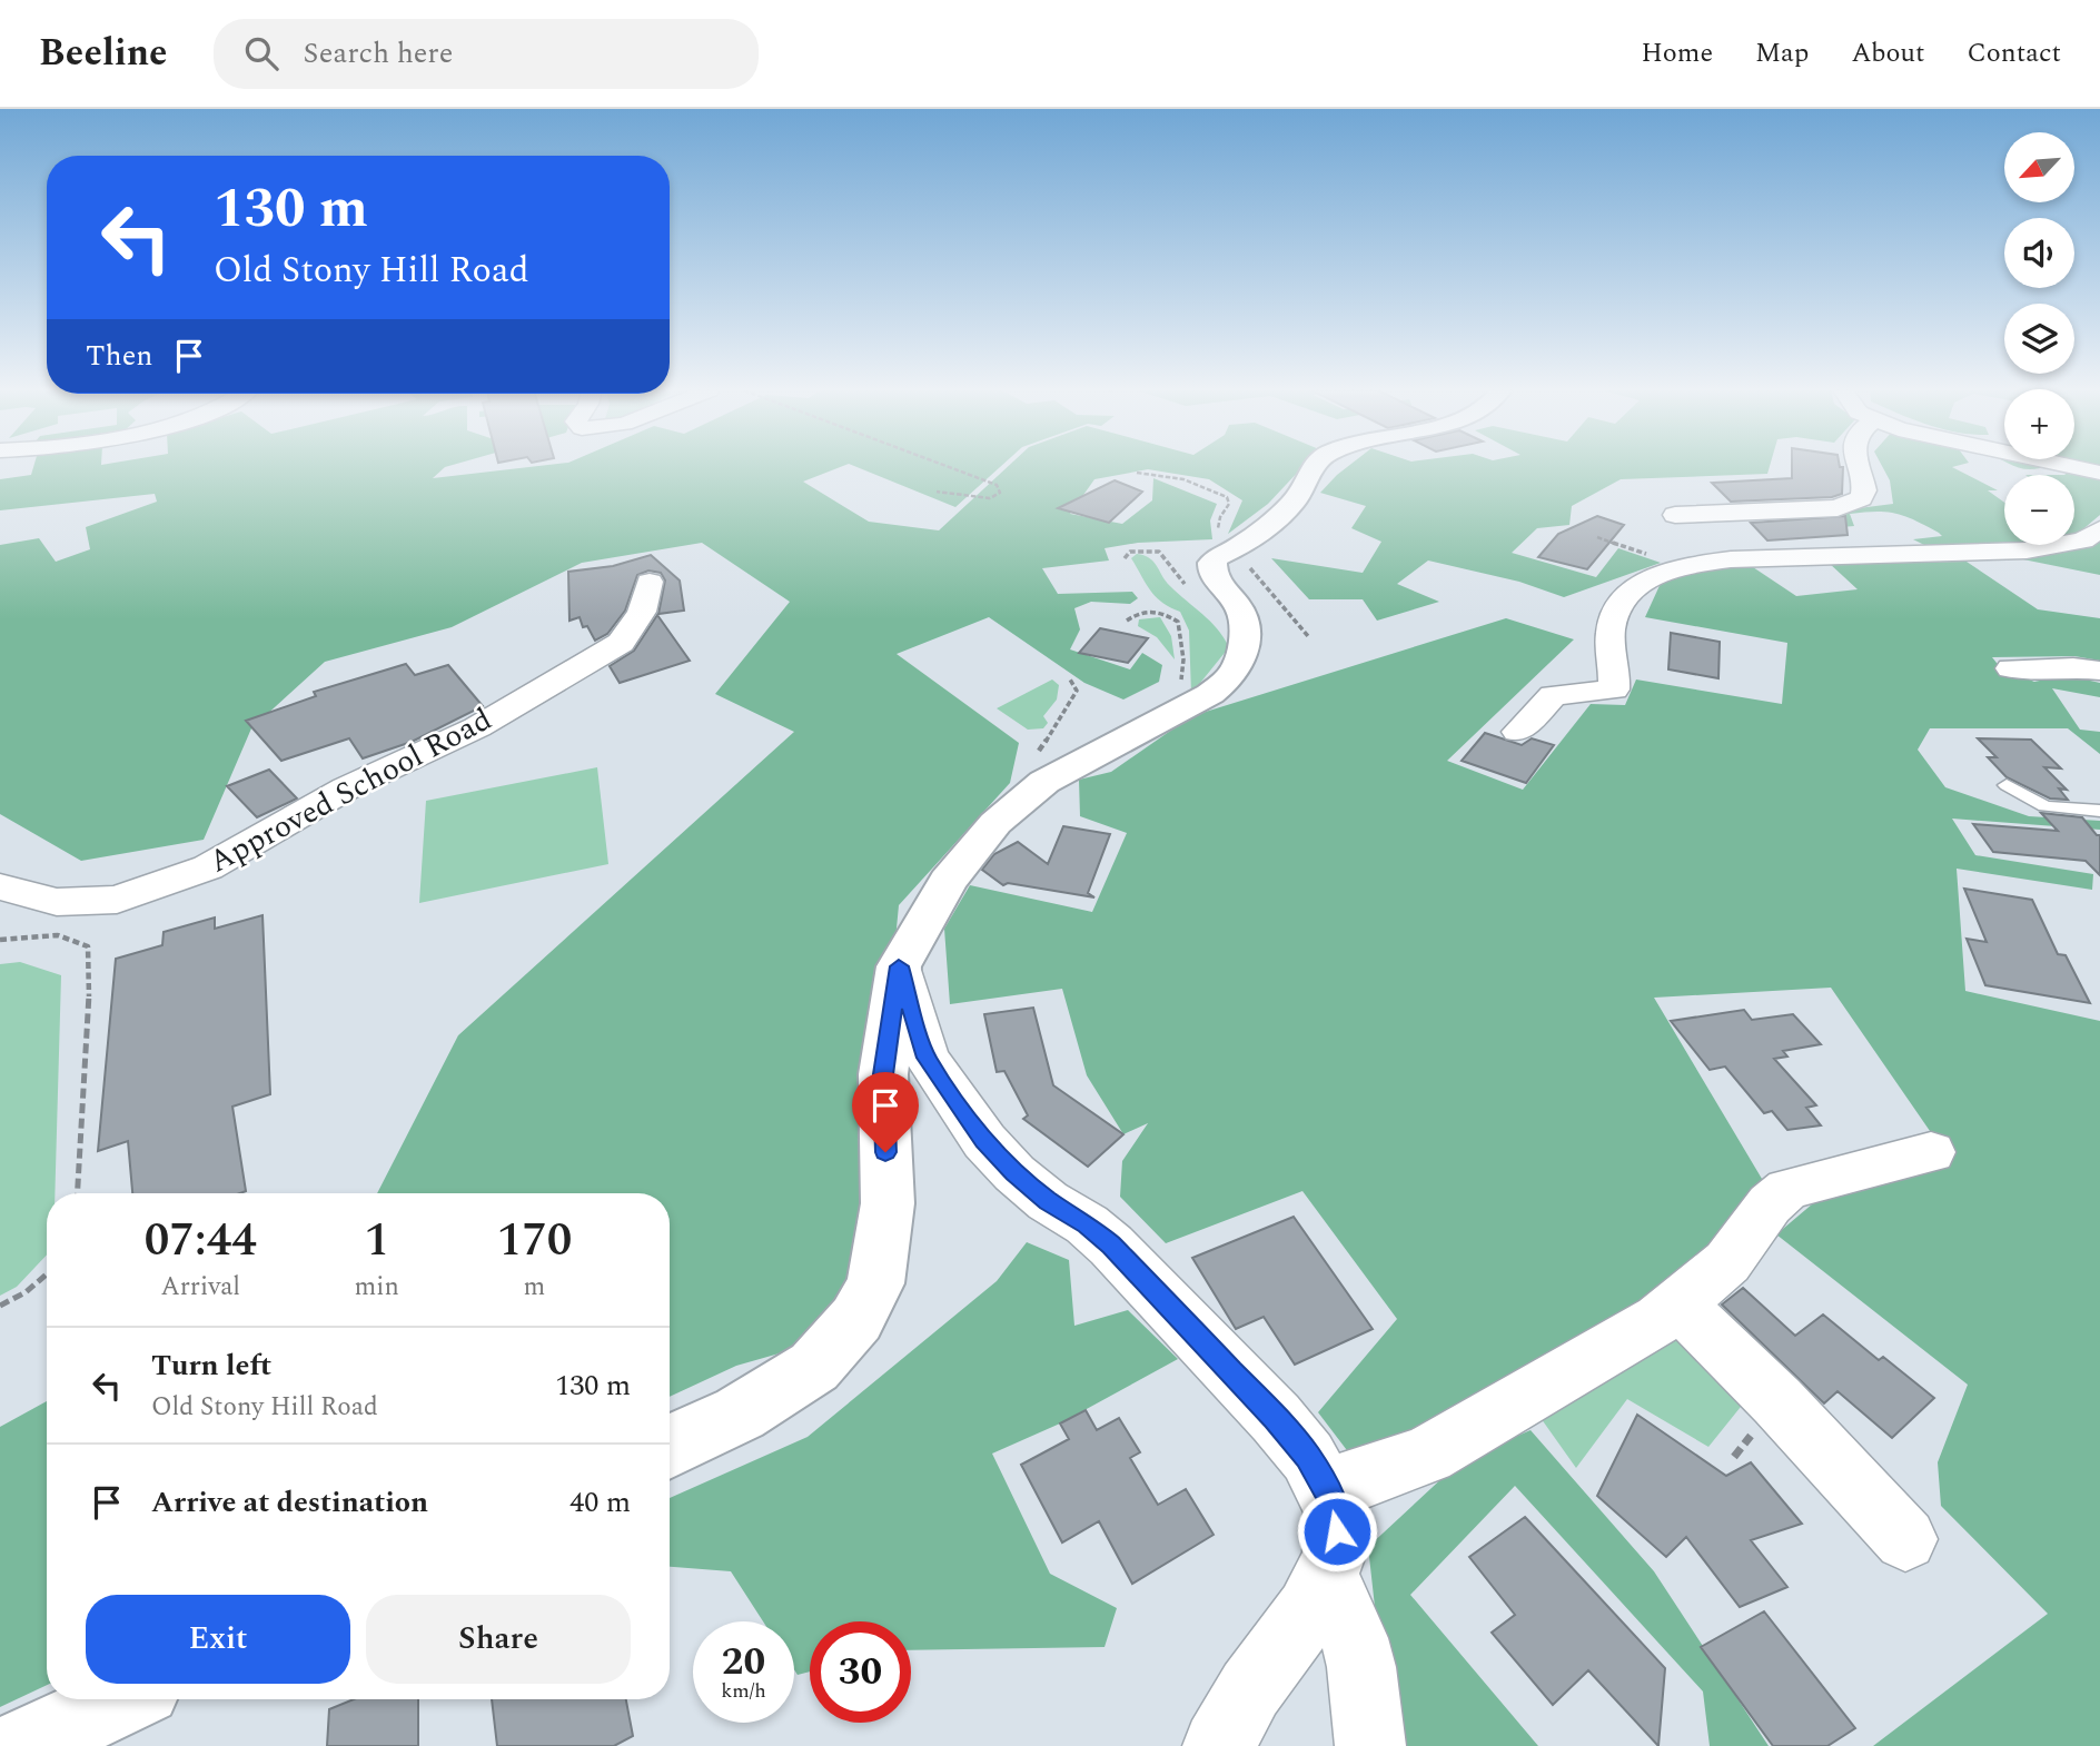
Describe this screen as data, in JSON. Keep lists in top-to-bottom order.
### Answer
{
  "streets": {
    "street": ["Approved School Road"]
  },
  "north": "bottom left",
  "page": {
    "header": "Beeline",
    "search": "Search here",
    "nav": [
      "Home",
      "Map",
      "About",
      "Contact"
    ],
    "map_buttons": ["+", "−"],
    "turn": ["130 m", "Old Stony Hill Road"],
    "then": "Then",
    "eta": [
      "07:44",
      "Arrival",
      "1",
      "min",
      "170",
      "m"
    ],
    "list": [
      {
        "name": "Turn left",
        "note": "Old Stony Hill Road",
        "value": "130 m"
      },
      {
        "name": "Arrive at destination",
        "value": "40 m"
      }
    ],
    "buttons": ["Exit", "Share"],
    "speed": "20 km/h",
    "limit": "30"
  }
}
